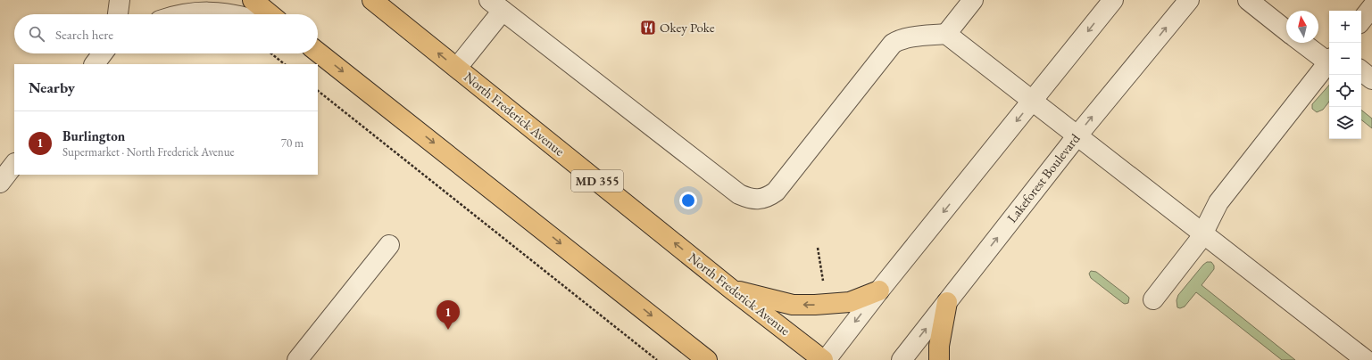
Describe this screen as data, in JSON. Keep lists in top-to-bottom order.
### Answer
{
  "streets": {
    "main road": ["North Frederick Avenue", "MD 355"],
    "street": ["Lakeforest Boulevard"]
  },
  "places": {
    "restaurant": ["Okey Poke"]
  },
  "north": "top",
  "page": {
    "map_buttons": ["+", "−"],
    "search": "Search here",
    "heading": "Nearby",
    "list": [
      {
        "mark": "1",
        "name": "Burlington",
        "note": "Supermarket · North Frederick Avenue",
        "value": "70 m"
      }
    ],
    "pins": "1"
  }
}
